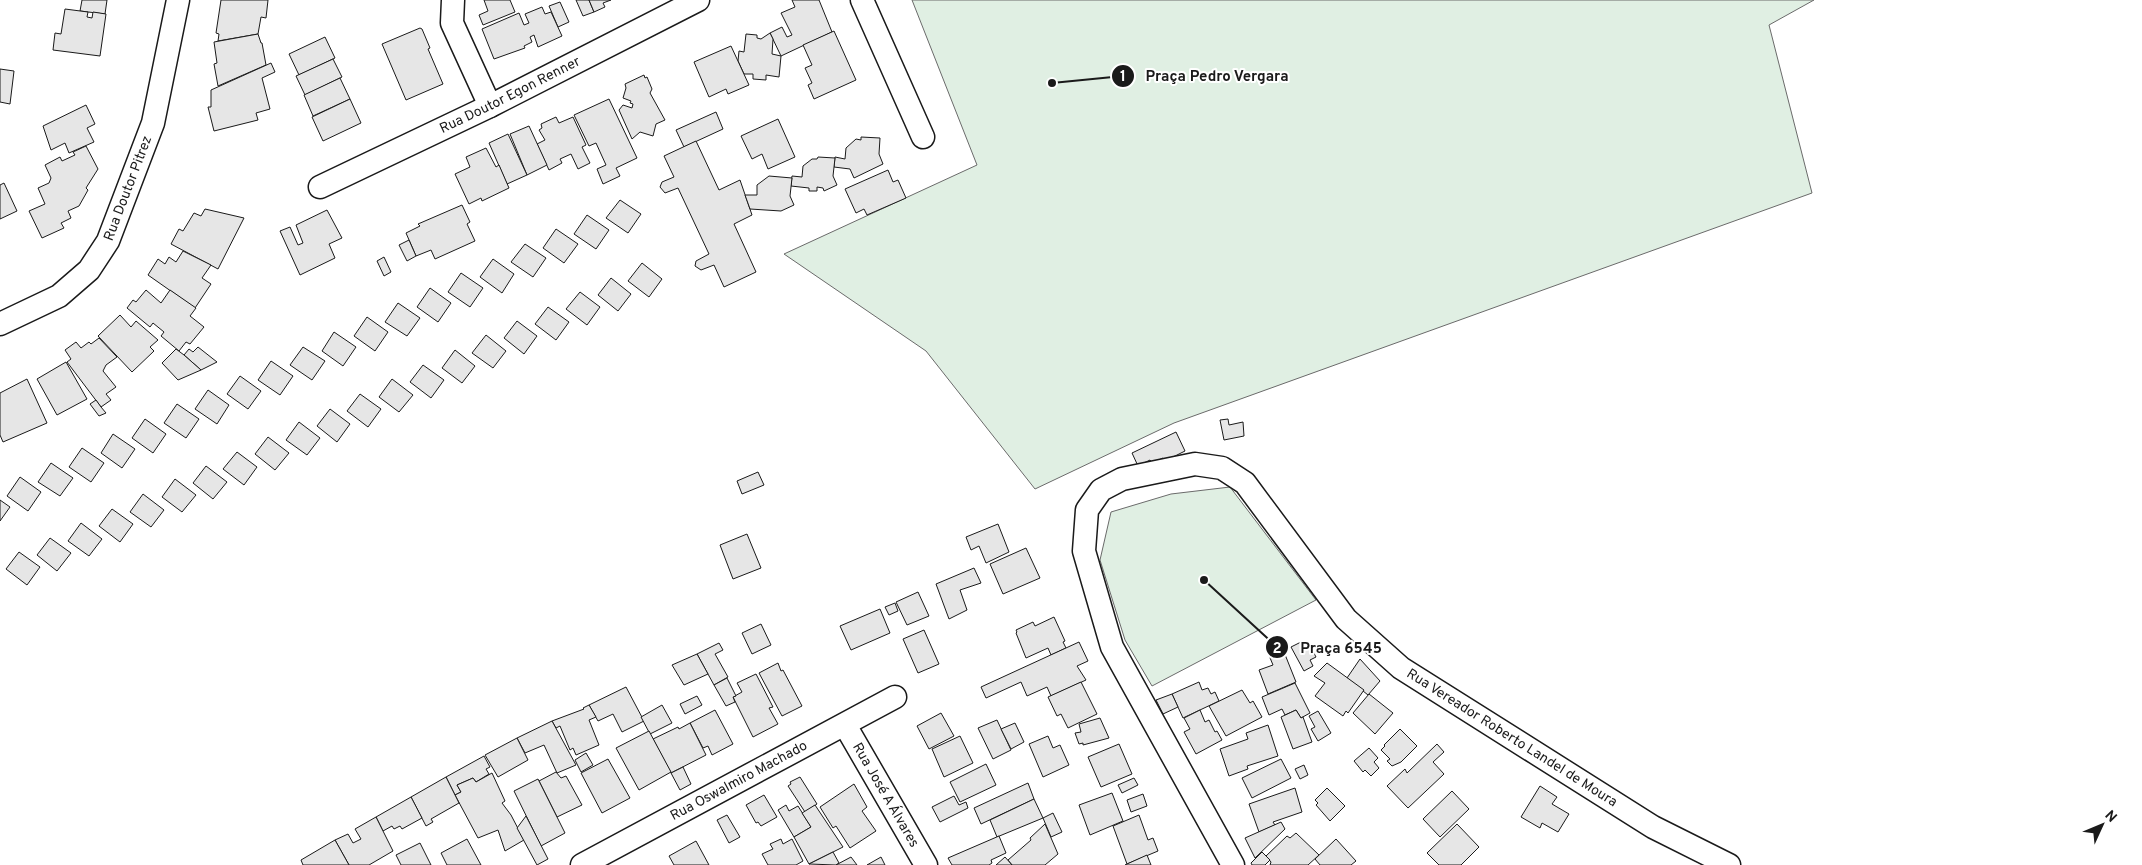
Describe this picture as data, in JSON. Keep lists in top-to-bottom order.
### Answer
{
  "streets": {
    "street": [
      "Rua Doutor Egon Renner",
      "Rua Doutor Pitrez",
      "Rua Vereador Roberto Landel de Moura",
      "Rua Oswalmiro Machado",
      "Rua José A Álvares"
    ]
  },
  "crossings": [
    ["Rua Oswalmiro Machado", "Rua José A Álvares"]
  ],
  "places": ["Praça Pedro Vergara", "Praça 6545"],
  "north": "top right"
}
